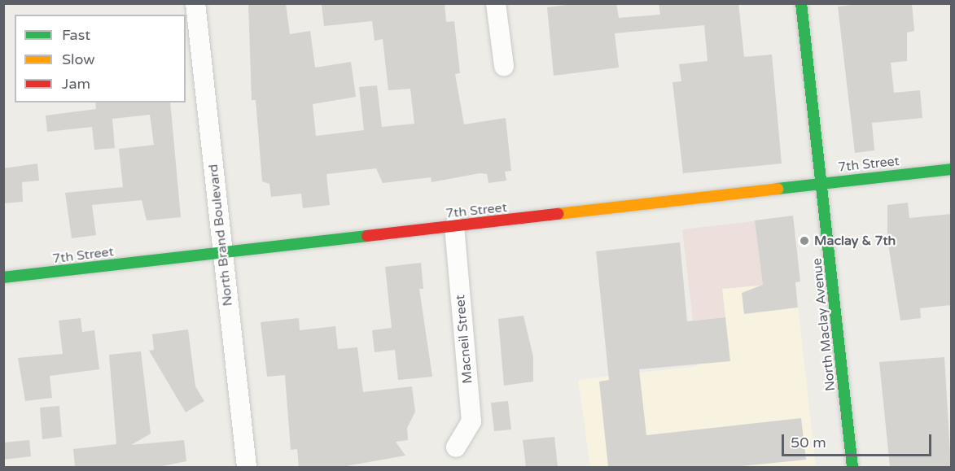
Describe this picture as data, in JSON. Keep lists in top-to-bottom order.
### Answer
{
  "streets": {
    "street": [
      "7th Street",
      "North Brand Boulevard",
      "North Maclay Avenue",
      "Macneil Street"
    ]
  },
  "crossings": [
    ["7th Street", "North Brand Boulevard"],
    ["7th Street", "North Maclay Avenue"],
    ["7th Street", "Macneil Street"]
  ],
  "places": ["Maclay & 7th"],
  "legend": ["Fast", "Slow", "Jam"],
  "scale_bar": "50 m"
}
